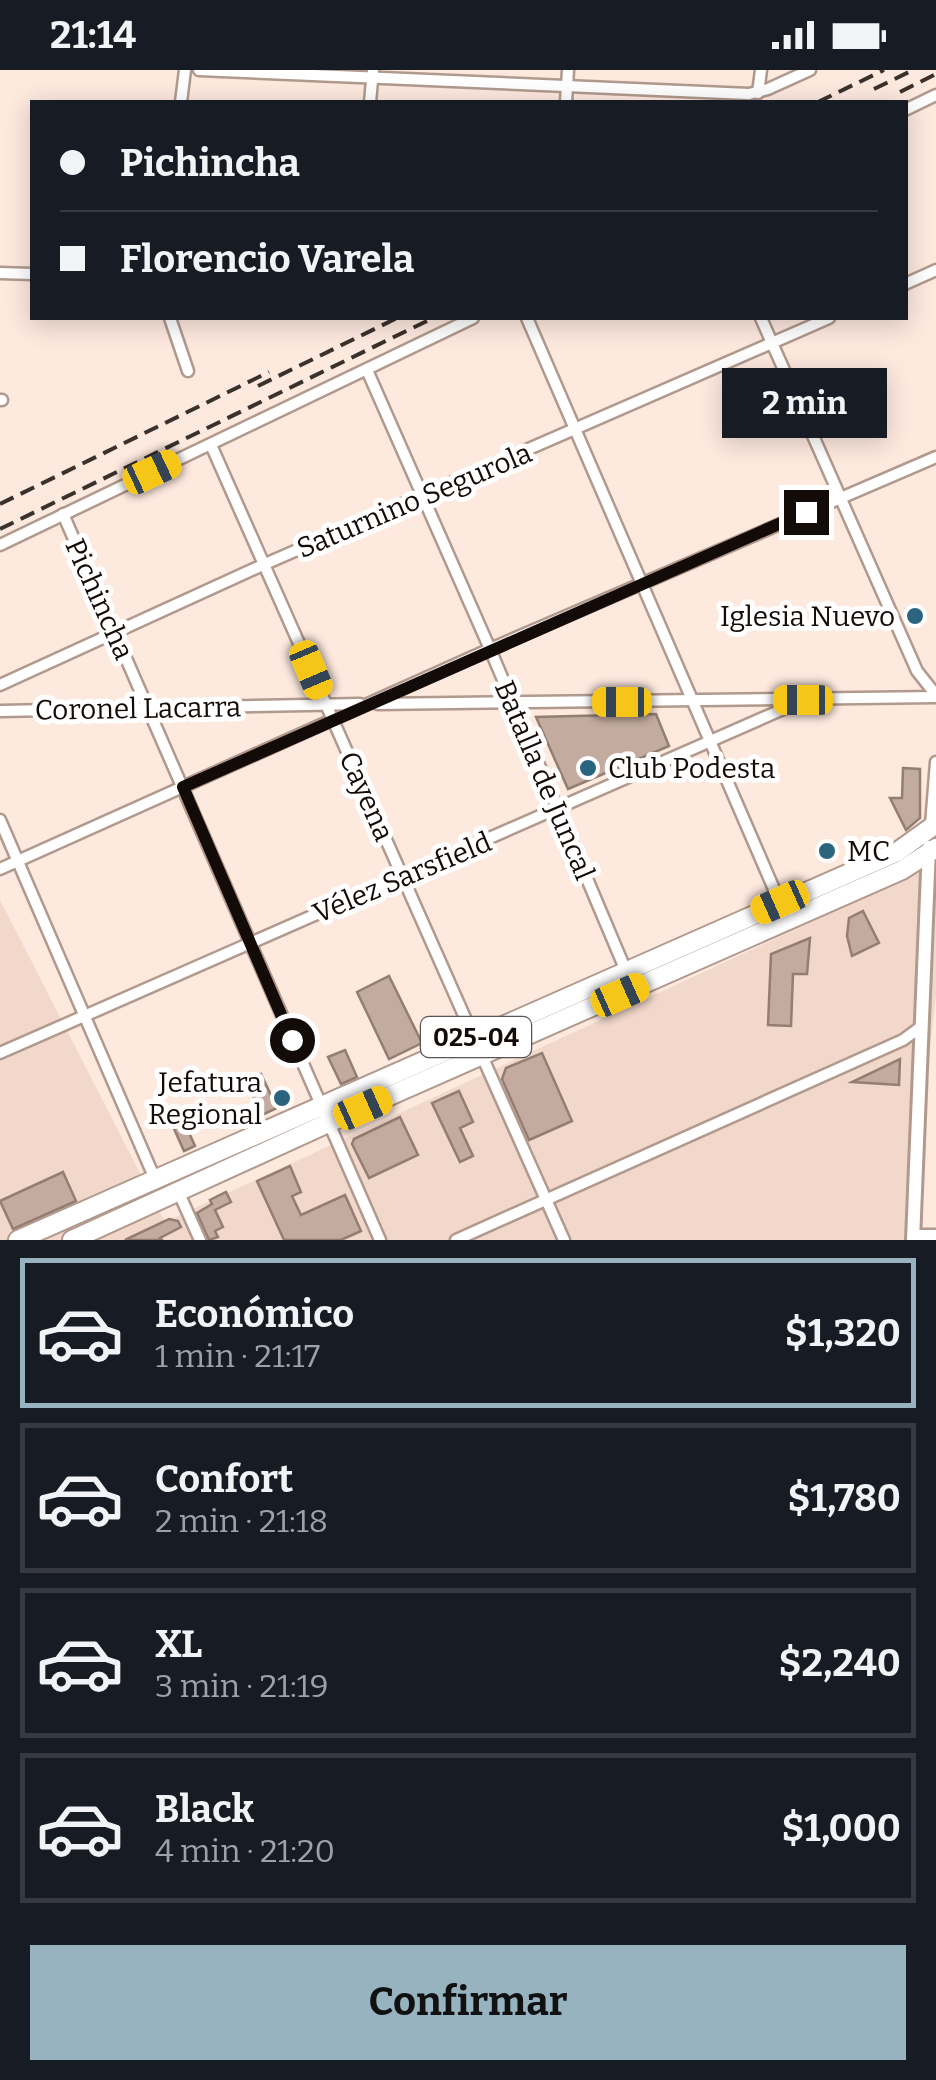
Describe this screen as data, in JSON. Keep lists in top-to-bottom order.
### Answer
{
  "streets": {
    "main road": ["025-04"],
    "street": [
      "Saturnino Segurola",
      "Pichincha",
      "Coronel Lacarra",
      "Batalla de Juncal",
      "Cayena",
      "Vélez Sarsfield"
    ]
  },
  "crossings": [
    ["Saturnino Segurola", "Pichincha"],
    ["Saturnino Segurola", "Batalla de Juncal"],
    ["Saturnino Segurola", "Cayena"],
    ["Pichincha", "Coronel Lacarra"],
    ["Pichincha", "Vélez Sarsfield"],
    ["Pichincha", "025-04"],
    ["Coronel Lacarra", "Batalla de Juncal"],
    ["Coronel Lacarra", "Cayena"],
    ["Coronel Lacarra", "Vélez Sarsfield"],
    ["Batalla de Juncal", "Vélez Sarsfield"],
    ["Batalla de Juncal", "025-04"],
    ["Cayena", "Vélez Sarsfield"],
    ["Cayena", "025-04"]
  ],
  "places": [
    "Iglesia Nuevo",
    "Club Podesta",
    "MC",
    "Jefatura Regional"
  ],
  "page": {
    "status": "21:14",
    "banner": ["Pichincha", "Florencio Varela"],
    "bubble": "2 min",
    "list": [
      {
        "name": "Económico",
        "note": "1 min · 21:17",
        "value": "$1,320"
      },
      {
        "name": "Confort",
        "note": "2 min · 21:18",
        "value": "$1,780"
      },
      {
        "name": "XL",
        "note": "3 min · 21:19",
        "value": "$2,240"
      },
      {
        "name": "Black",
        "note": "4 min · 21:20",
        "value": "$1,000"
      }
    ],
    "buttons": "Confirmar"
  }
}
